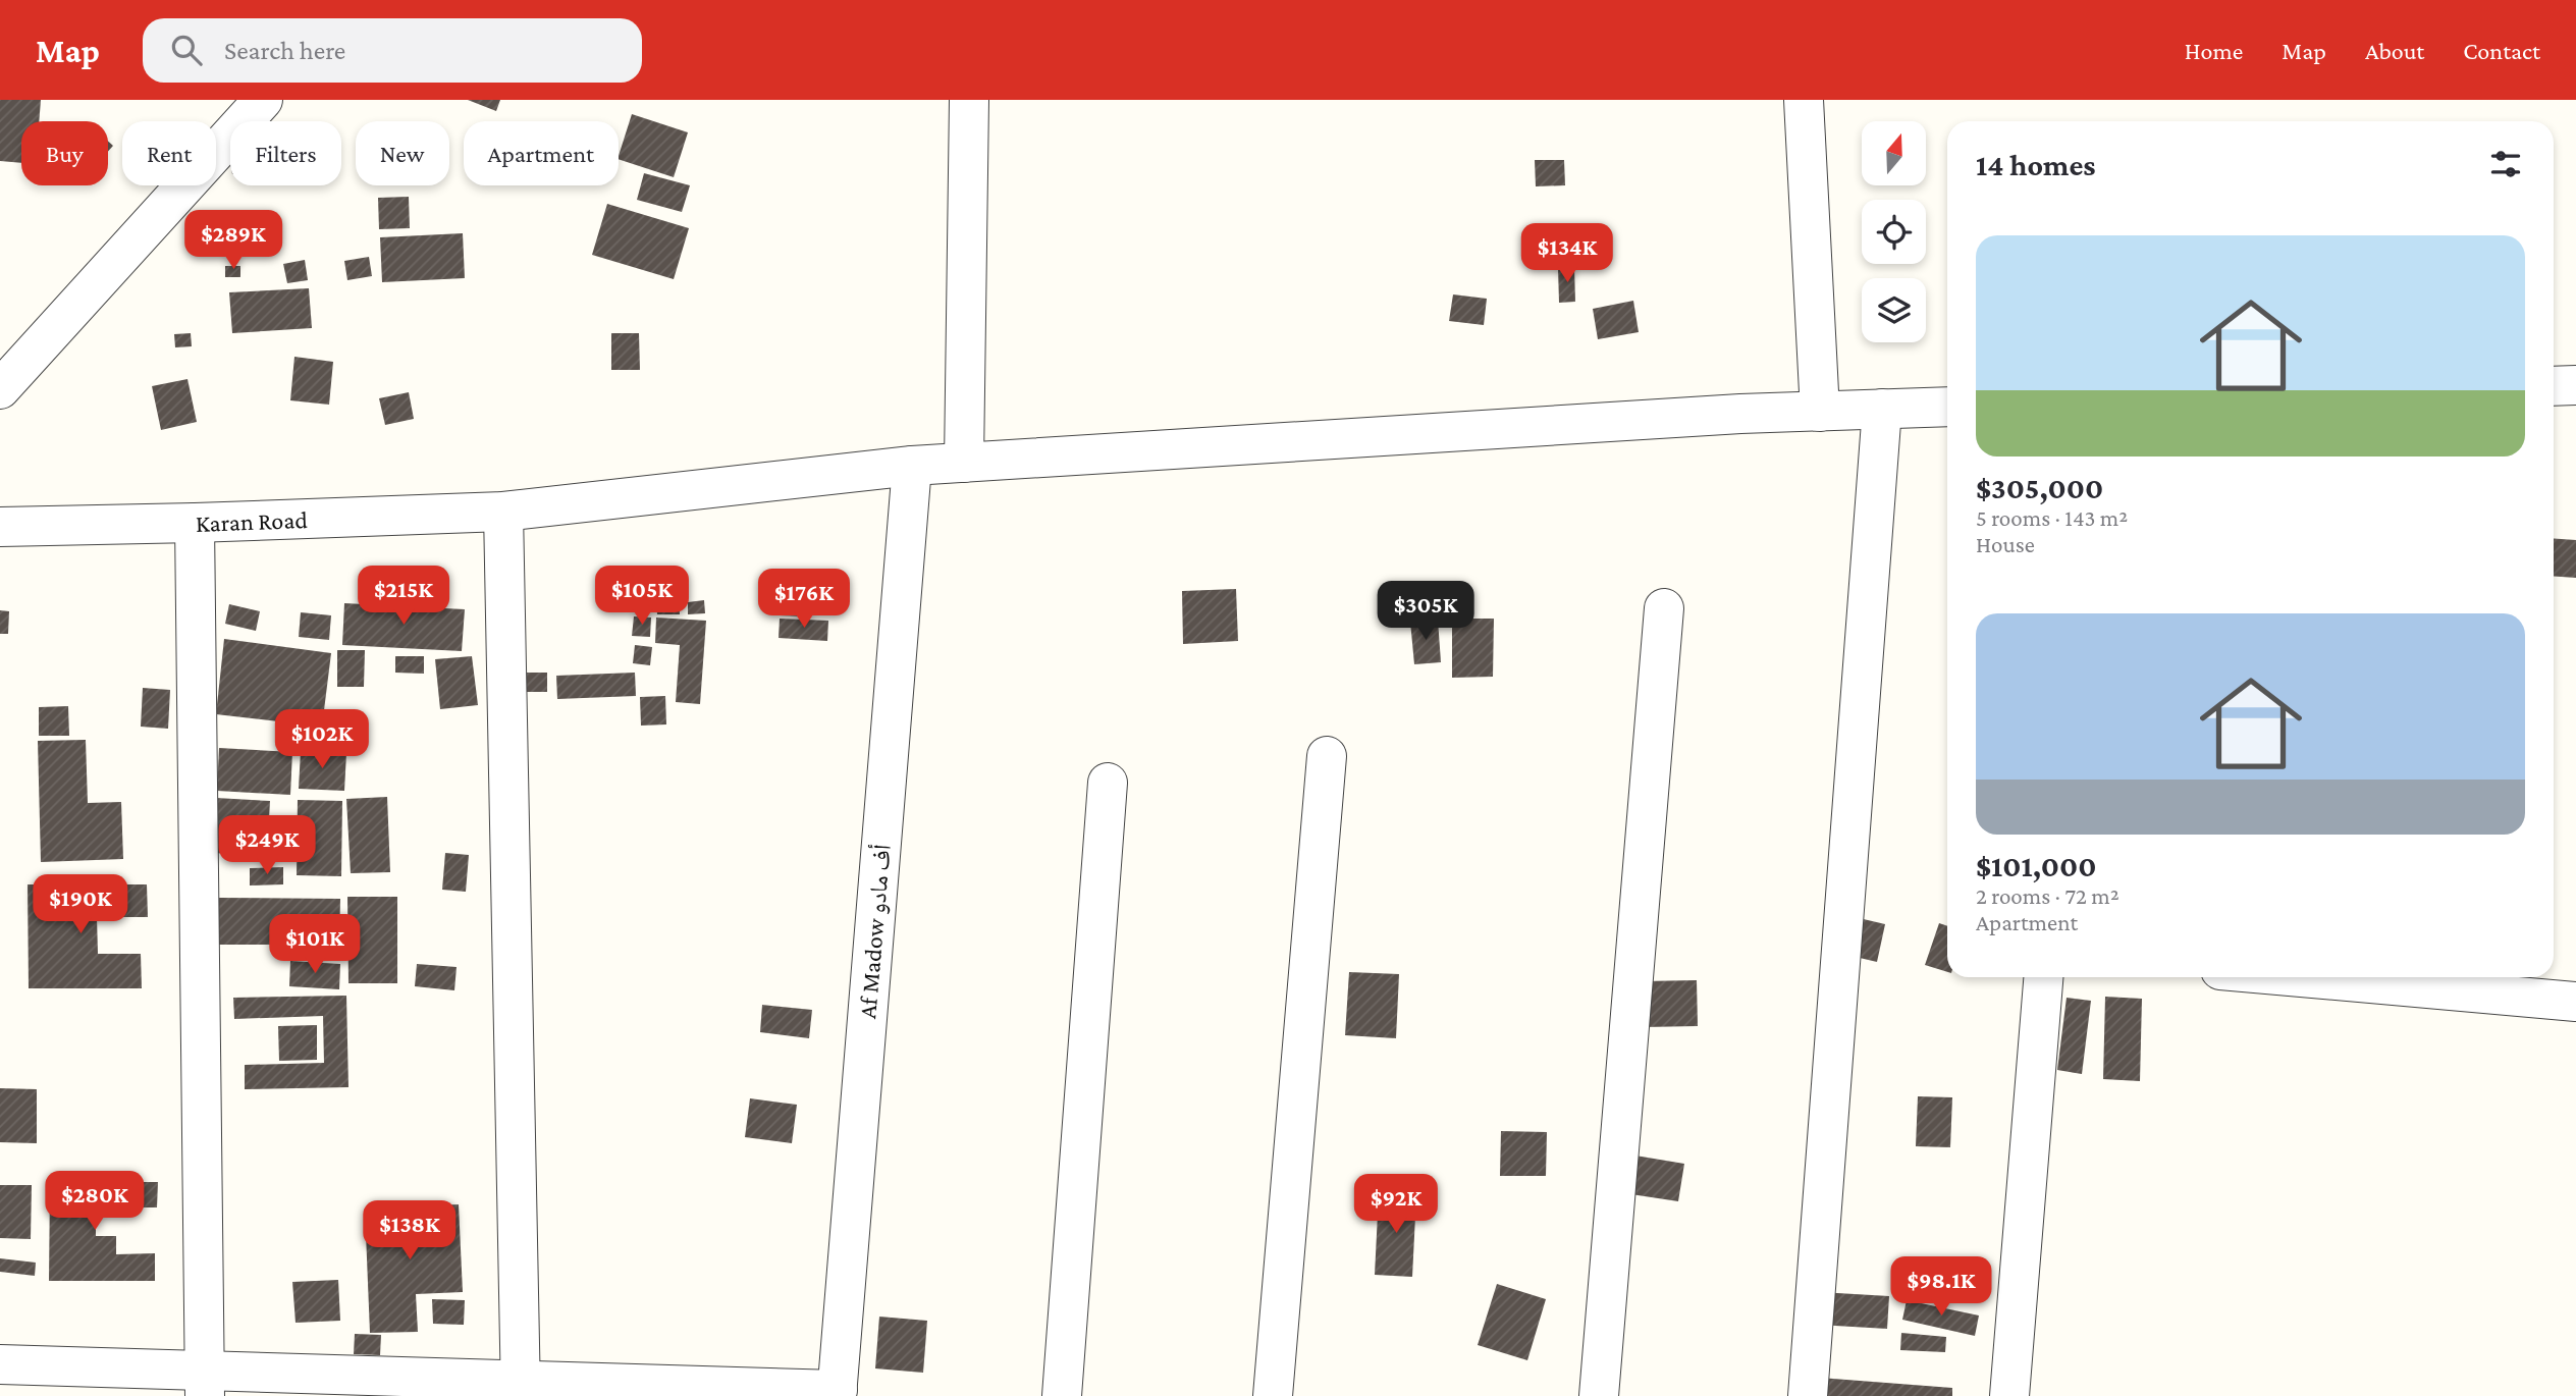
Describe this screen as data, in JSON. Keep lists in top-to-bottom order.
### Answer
{
  "streets": {
    "street": ["Karan Road", "Af Madow أف مادو"]
  },
  "crossings": [
    ["Karan Road", "Af Madow أف مادو"]
  ],
  "north": "top",
  "page": {
    "header": "Map",
    "search": "Search here",
    "nav": [
      "Home",
      "Map",
      "About",
      "Contact"
    ],
    "chip": [
      "Buy",
      "Rent",
      "Filters",
      "New",
      "Apartment"
    ],
    "heading": "14 homes",
    "list": [
      {
        "name": "$305,000",
        "note": "5 rooms · 143 m² · House"
      },
      {
        "name": "$101,000",
        "note": "2 rooms · 72 m² · Apartment"
      }
    ],
    "price": [
      "$289K",
      "$134K",
      "$215K",
      "$105K",
      "$176K",
      "$305K",
      "$102K",
      "$249K",
      "$190K",
      "$101K",
      "$280K",
      "$92K",
      "$138K",
      "$98.1K"
    ]
  }
}
